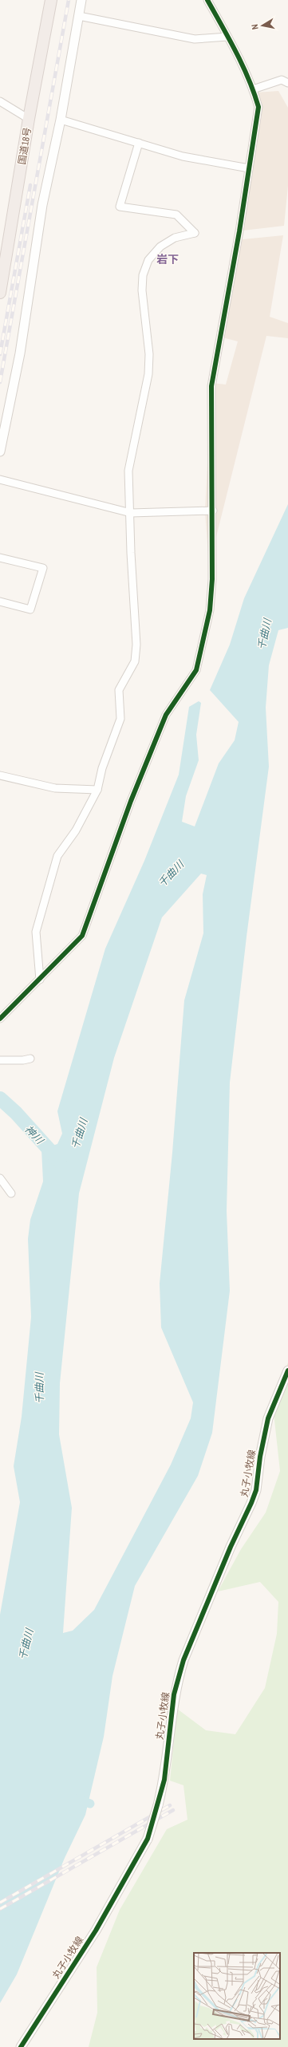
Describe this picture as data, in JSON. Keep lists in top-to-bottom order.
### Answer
{
  "streets": {
    "highway": ["国道18号"],
    "street": ["丸子小牧線"]
  },
  "districts": ["岩下"],
  "water": ["千曲川", "神川"],
  "north": "left"
}
